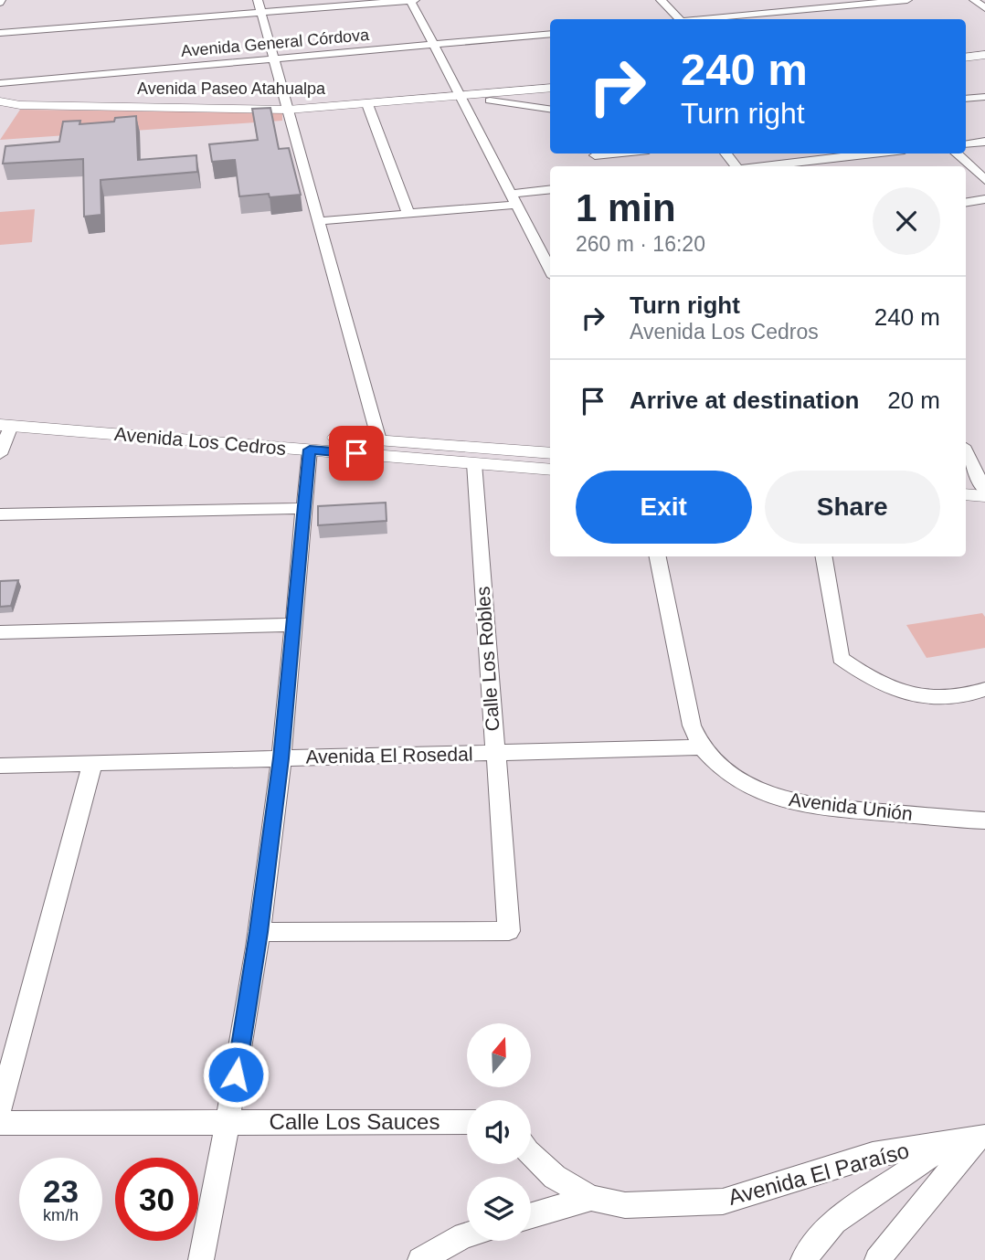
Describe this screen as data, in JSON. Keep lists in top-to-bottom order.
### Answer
{
  "streets": {
    "street": [
      "Avenida General Córdova",
      "Avenida Paseo Atahualpa",
      "Avenida Los Cedros",
      "Calle Los Robles",
      "Avenida El Rosedal",
      "Avenida Unión",
      "Calle Los Sauces",
      "Avenida El Paraíso"
    ]
  },
  "crossings": [
    ["Avenida Los Cedros", "Calle Los Robles"],
    ["Calle Los Robles", "Avenida El Rosedal"],
    ["Avenida El Rosedal", "Avenida Unión"]
  ],
  "north": "top",
  "page": {
    "turn": ["240 m", "Turn right"],
    "heading": ["1 min", "260 m · 16:20"],
    "list": [
      {
        "name": "Turn right",
        "note": "Avenida Los Cedros",
        "value": "240 m"
      },
      {
        "name": "Arrive at destination",
        "value": "20 m"
      }
    ],
    "buttons": ["Exit", "Share"],
    "speed": "23 km/h",
    "limit": "30"
  }
}
